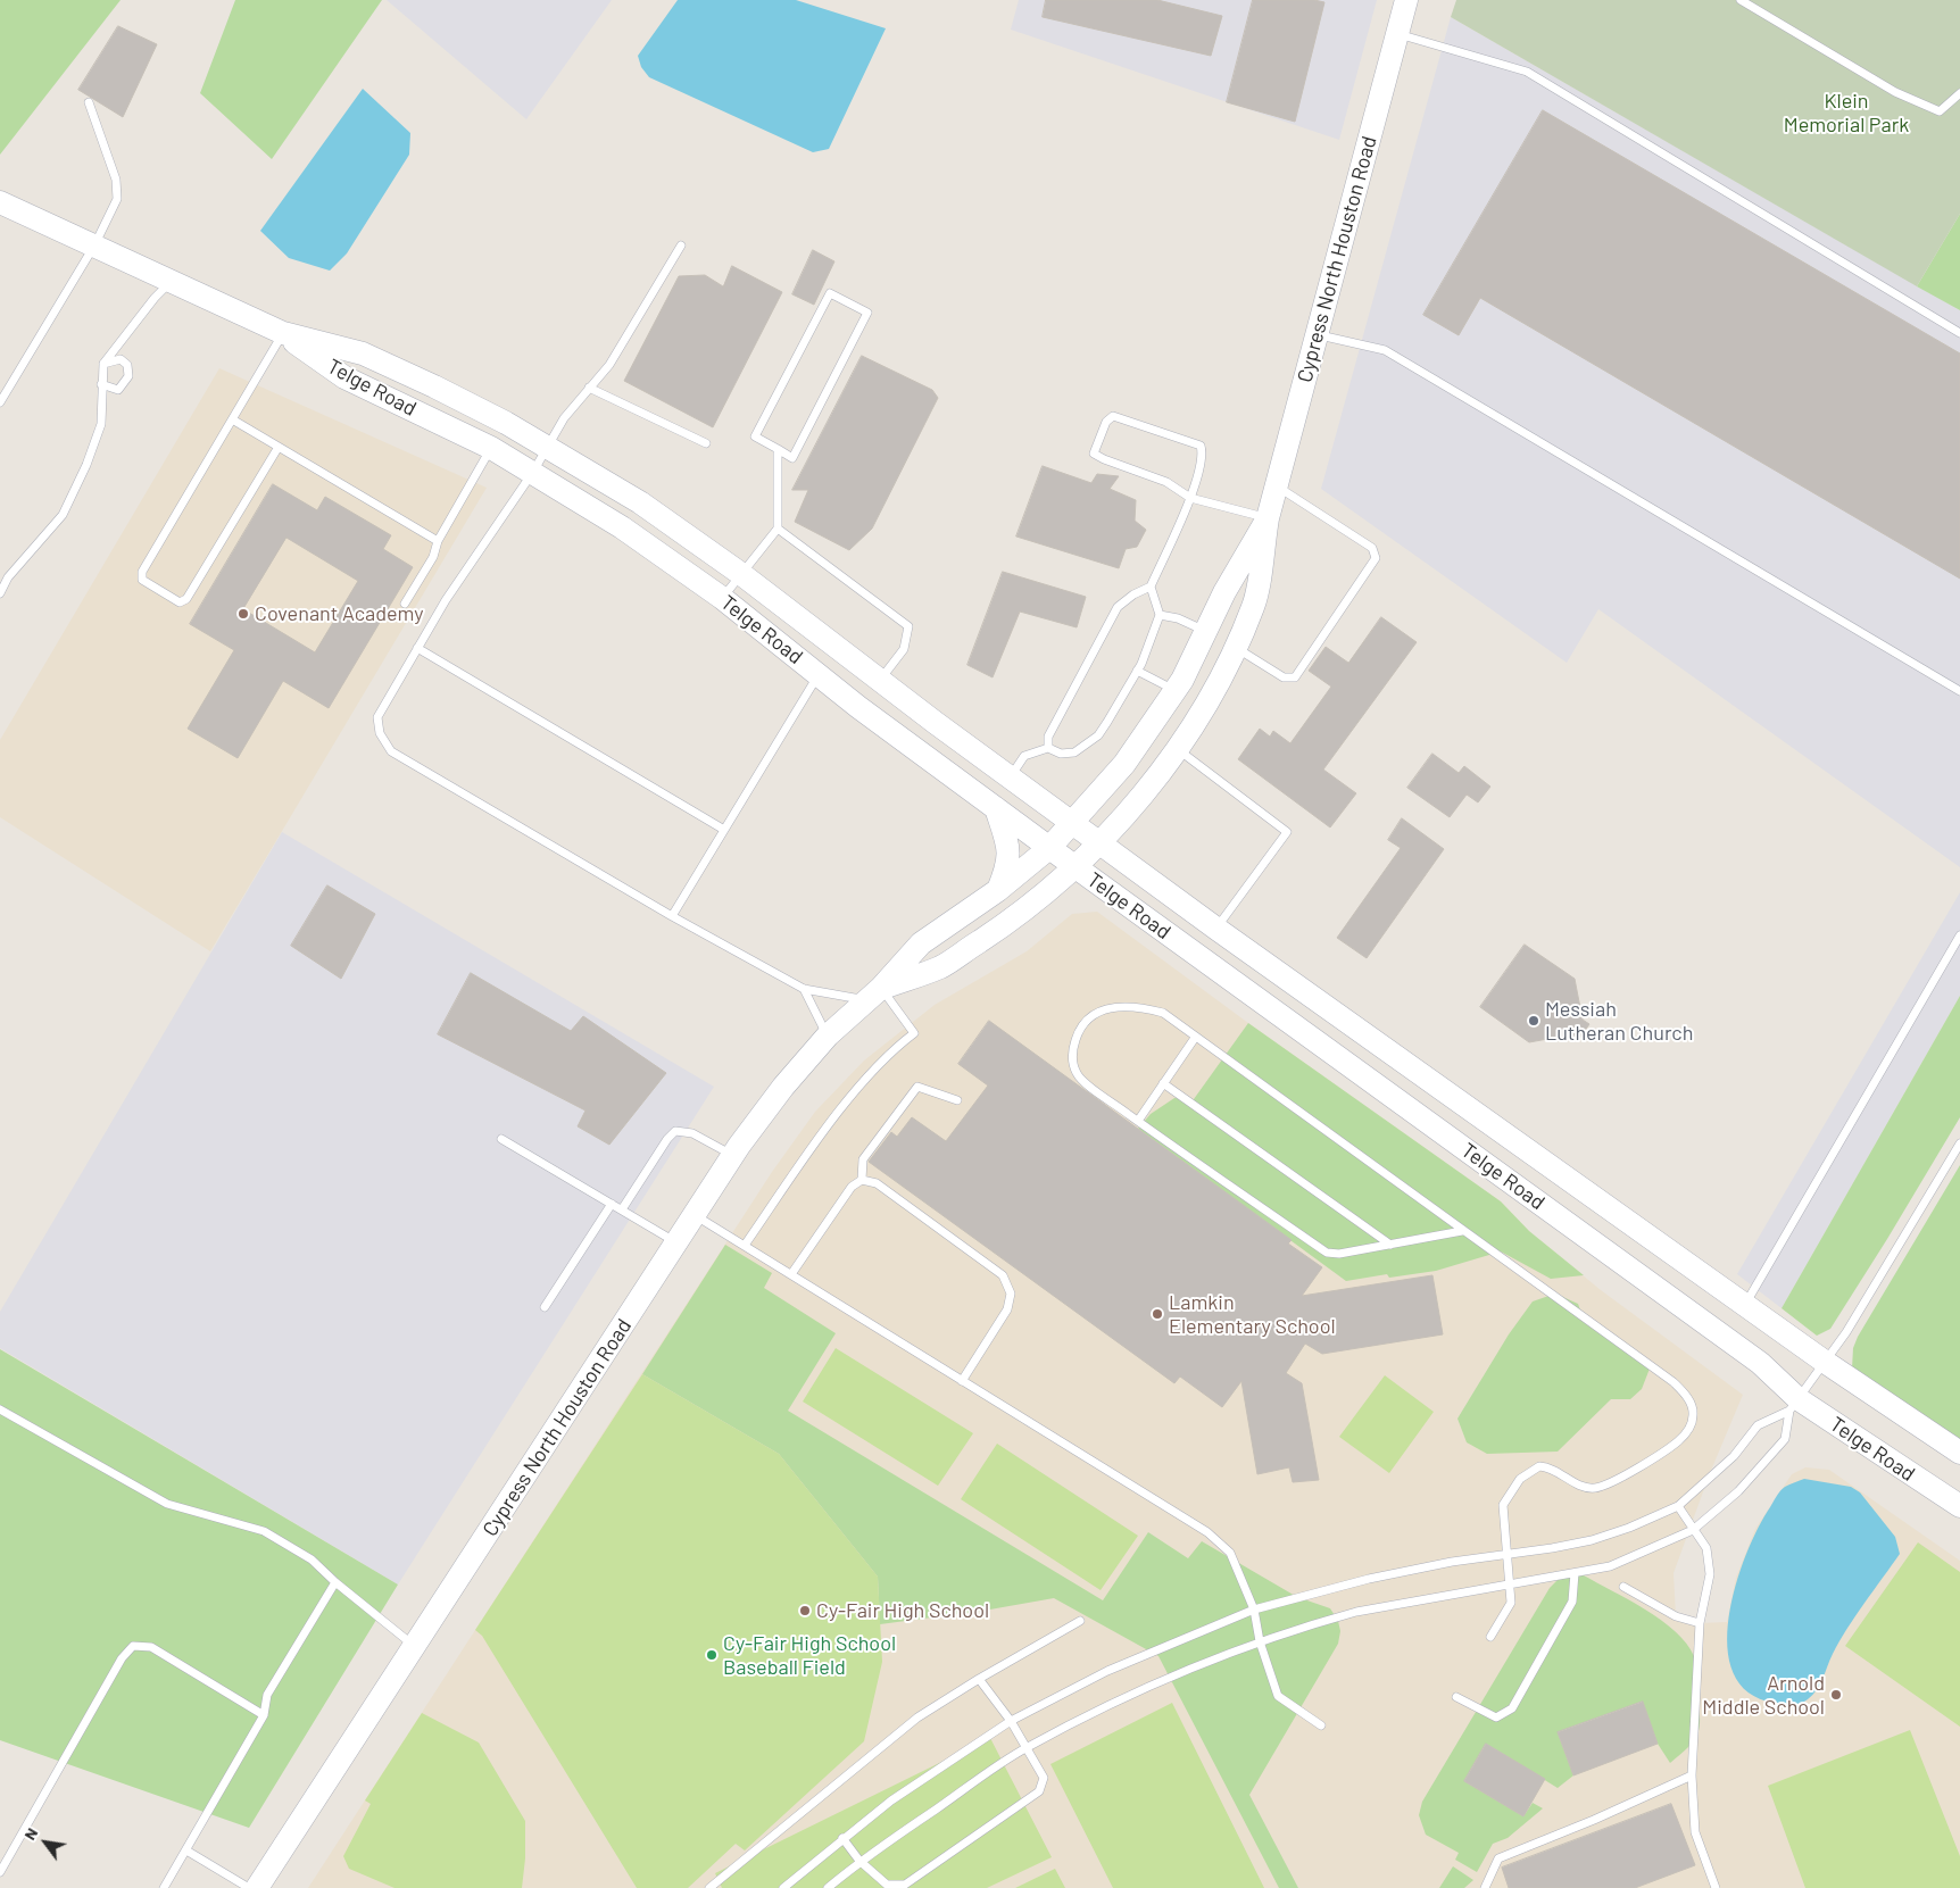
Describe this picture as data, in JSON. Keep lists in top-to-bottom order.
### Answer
{
  "streets": {
    "main road": ["Cypress North Houston Road", "Telge Road"]
  },
  "crossings": [
    ["Cypress North Houston Road", "Telge Road"]
  ],
  "parks": ["Klein Memorial Park"],
  "places": [
    "Covenant Academy",
    "Messiah Lutheran Church",
    "Lamkin Elementary School",
    "Cy-Fair High School",
    "Cy-Fair High School Baseball Field",
    "Arnold Middle School"
  ],
  "north": "top left"
}
